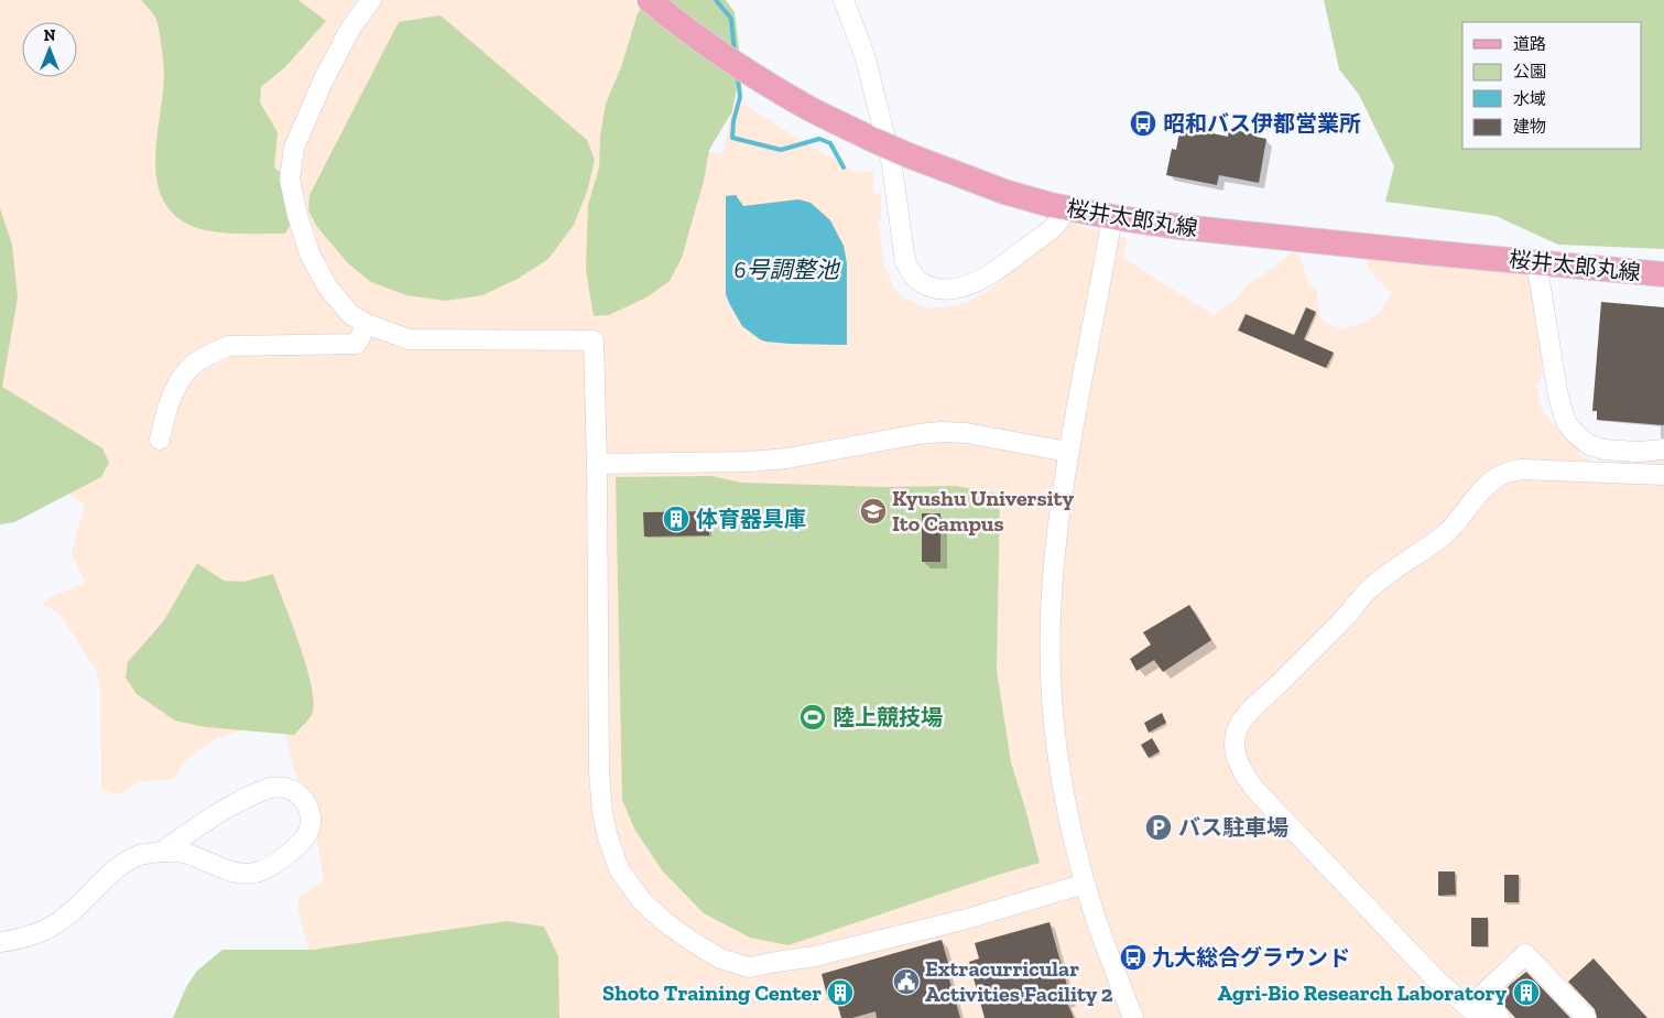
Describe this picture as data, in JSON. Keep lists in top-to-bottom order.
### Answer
{
  "streets": {
    "main road": ["桜井太郎丸線"]
  },
  "water": ["6号調整池"],
  "places": {
    "bus stop": ["昭和バス伊都営業所", "九大総合グラウンド"],
    "school or university": ["Kyushu University Ito Campus"],
    "building": ["体育器具庫", "Shoto Training Center", "Agri-Bio Research Laboratory"],
    "sports": ["陸上競技場"],
    "parking": ["バス駐車場"],
    "public building": ["Extracurricular Activities Facility 2"]
  },
  "legend": [
    "道路",
    "公園",
    "水域",
    "建物"
  ],
  "north": "top"
}
